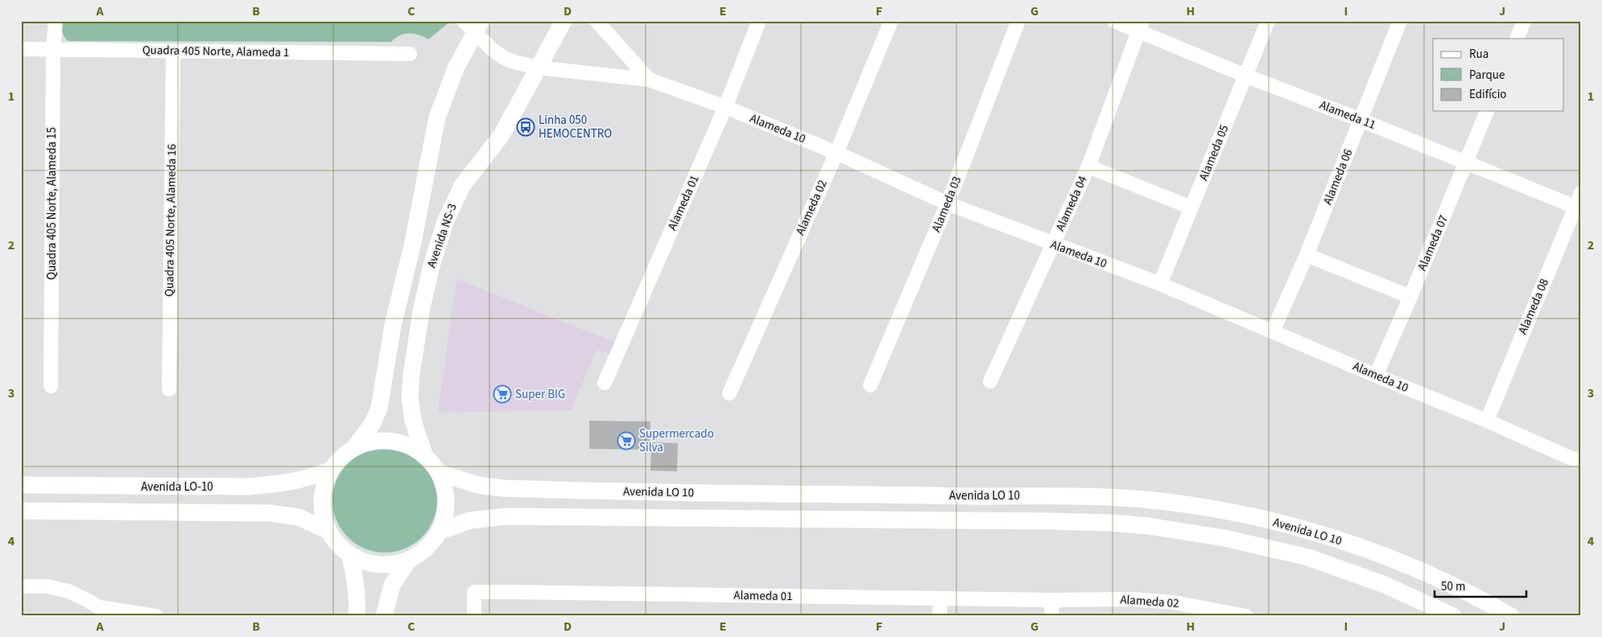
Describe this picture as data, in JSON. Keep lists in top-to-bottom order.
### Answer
{
  "streets": {
    "street": [
      "Quadra 405 Norte, Alameda 1",
      "Alameda 11",
      "Alameda 10",
      "Alameda 05",
      "Alameda 06",
      "Alameda 01",
      "Quadra 405 Norte, Alameda 15",
      "Alameda 04",
      "Alameda 03",
      "Alameda 02",
      "Quadra 405 Norte, Alameda 16",
      "Avenida NS-3",
      "Alameda 07",
      "Alameda 08",
      "Avenida LO-10",
      "Avenida LO 10"
    ]
  },
  "crossings": [
    ["Quadra 405 Norte, Alameda 1", "Quadra 405 Norte, Alameda 15"],
    ["Quadra 405 Norte, Alameda 1", "Quadra 405 Norte, Alameda 16"],
    ["Alameda 11", "Alameda 05"],
    ["Alameda 11", "Alameda 06"],
    ["Alameda 11", "Alameda 04"],
    ["Alameda 11", "Alameda 07"],
    ["Alameda 11", "Alameda 08"],
    ["Alameda 10", "Alameda 05"],
    ["Alameda 10", "Alameda 06"],
    ["Alameda 10", "Alameda 01"],
    ["Alameda 10", "Alameda 04"],
    ["Alameda 10", "Alameda 03"],
    ["Alameda 10", "Alameda 02"],
    ["Alameda 10", "Alameda 07"],
    ["Alameda 10", "Alameda 08"],
    ["Alameda 01", "Alameda 02"],
    ["Avenida NS-3", "Avenida LO-10"],
    ["Avenida NS-3", "Avenida LO 10"],
    ["Avenida LO-10", "Avenida LO 10"]
  ],
  "places": {
    "bus stop": ["Linha 050 HEMOCENTRO"],
    "supermarket": ["Super BIG", "Supermercado Silva"]
  },
  "legend": ["Rua", "Parque", "Edifício"],
  "scale_bar": "50 m",
  "grid": {
    "columns": [
      "A",
      "B",
      "C",
      "D",
      "E",
      "F",
      "G",
      "H",
      "I",
      "J"
    ],
    "rows": [
      "1",
      "2",
      "3",
      "4"
    ]
  }
}
